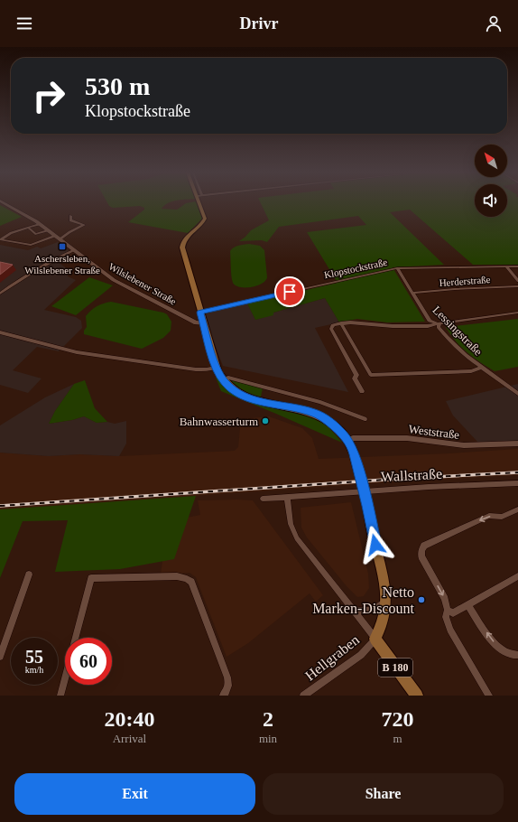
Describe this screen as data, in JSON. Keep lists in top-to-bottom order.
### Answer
{
  "streets": {
    "main road": ["B 180"],
    "street": [
      "Klopstockstraße",
      "Herderstraße",
      "Wilslebener Straße",
      "Lessingstraße",
      "Weststraße",
      "Wallstraße",
      "Hellgraben"
    ]
  },
  "crossings": [
    ["Klopstockstraße", "Lessingstraße"],
    ["Herderstraße", "Lessingstraße"],
    ["Hellgraben", "B 180"]
  ],
  "places": {
    "transit": ["Aschersleben, Wilslebener Straße"],
    "other": ["Bahnwasserturm", "Netto Marken-Discount"]
  },
  "north": "top left",
  "page": {
    "header": "Drivr",
    "turn": ["530 m", "Klopstockstraße"],
    "speed": "55 km/h",
    "limit": "60",
    "eta": [
      "20:40",
      "Arrival",
      "2",
      "min",
      "720",
      "m"
    ],
    "buttons": ["Exit", "Share"]
  }
}
